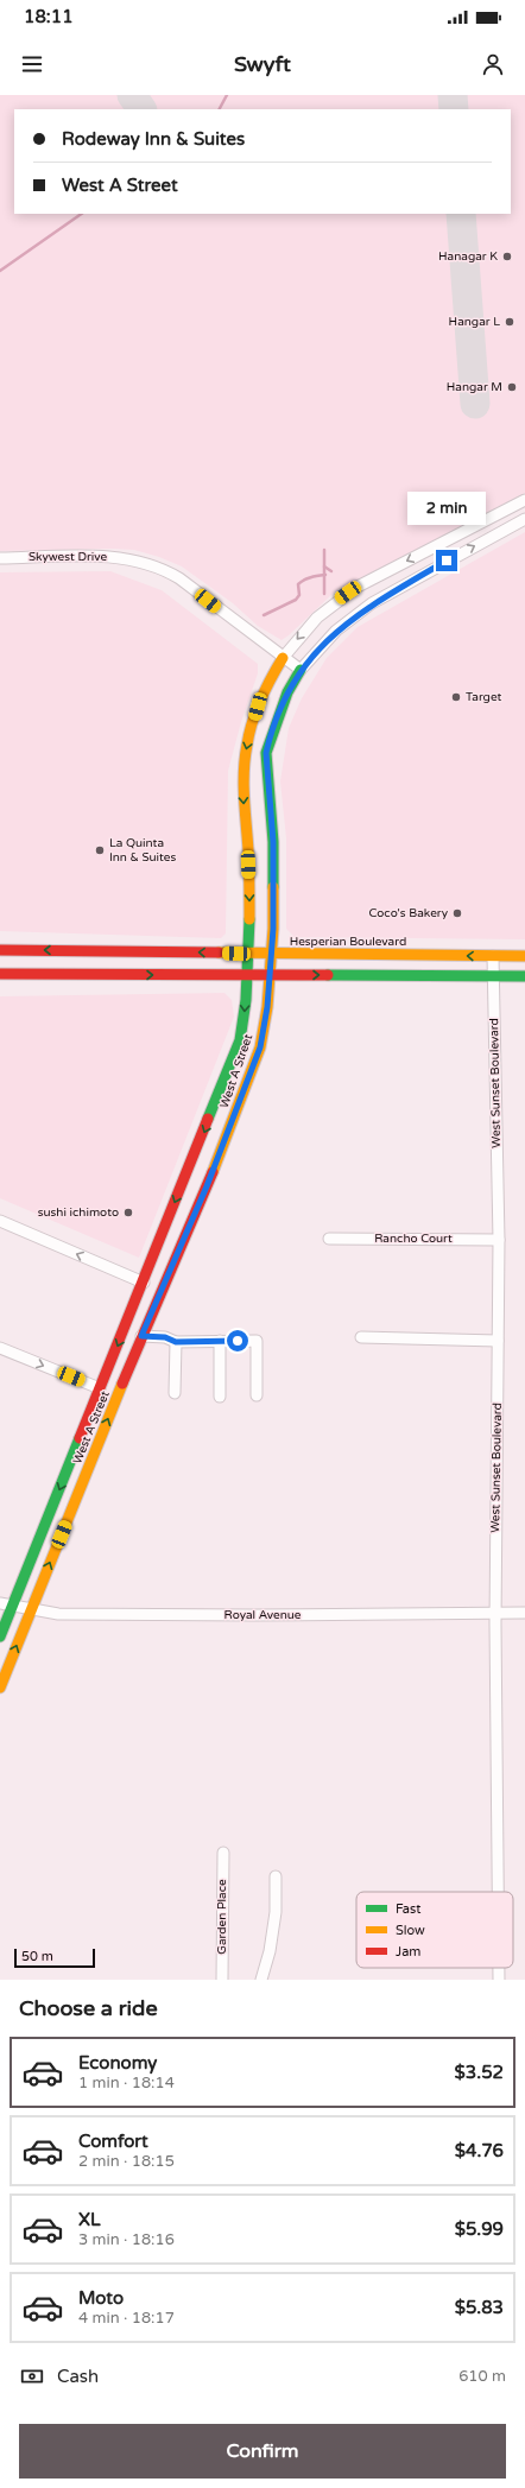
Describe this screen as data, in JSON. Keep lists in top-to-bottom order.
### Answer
{
  "streets": {
    "main road": ["Hesperian Boulevard", "West A Street"],
    "street": [
      "Skywest Drive",
      "West Sunset Boulevard",
      "Rancho Court",
      "Royal Avenue",
      "Garden Place"
    ]
  },
  "crossings": [
    ["Skywest Drive", "West A Street"],
    ["Hesperian Boulevard", "West A Street"],
    ["Hesperian Boulevard", "West Sunset Boulevard"],
    ["West A Street", "Royal Avenue"],
    ["West Sunset Boulevard", "Rancho Court"],
    ["West Sunset Boulevard", "Royal Avenue"]
  ],
  "places": [
    "Hanagar K",
    "Hangar L",
    "Hangar M",
    "Target",
    "La Quinta Inn & Suites",
    "Coco's Bakery",
    "sushi ichimoto"
  ],
  "legend": ["Fast", "Slow", "Jam"],
  "scale_bar": "50 m",
  "page": {
    "status": "18:11",
    "header": "Swyft",
    "banner": ["Rodeway Inn & Suites", "West A Street"],
    "bubble": "2 min",
    "scale": "50 m",
    "heading": "Choose a ride",
    "list": [
      {
        "name": "Economy",
        "note": "1 min · 18:14",
        "value": "$3.52"
      },
      {
        "name": "Comfort",
        "note": "2 min · 18:15",
        "value": "$4.76"
      },
      {
        "name": "XL",
        "note": "3 min · 18:16",
        "value": "$5.99"
      },
      {
        "name": "Moto",
        "note": "4 min · 18:17",
        "value": "$5.83"
      }
    ],
    "pay": ["Cash", "610 m"],
    "buttons": "Confirm"
  }
}
